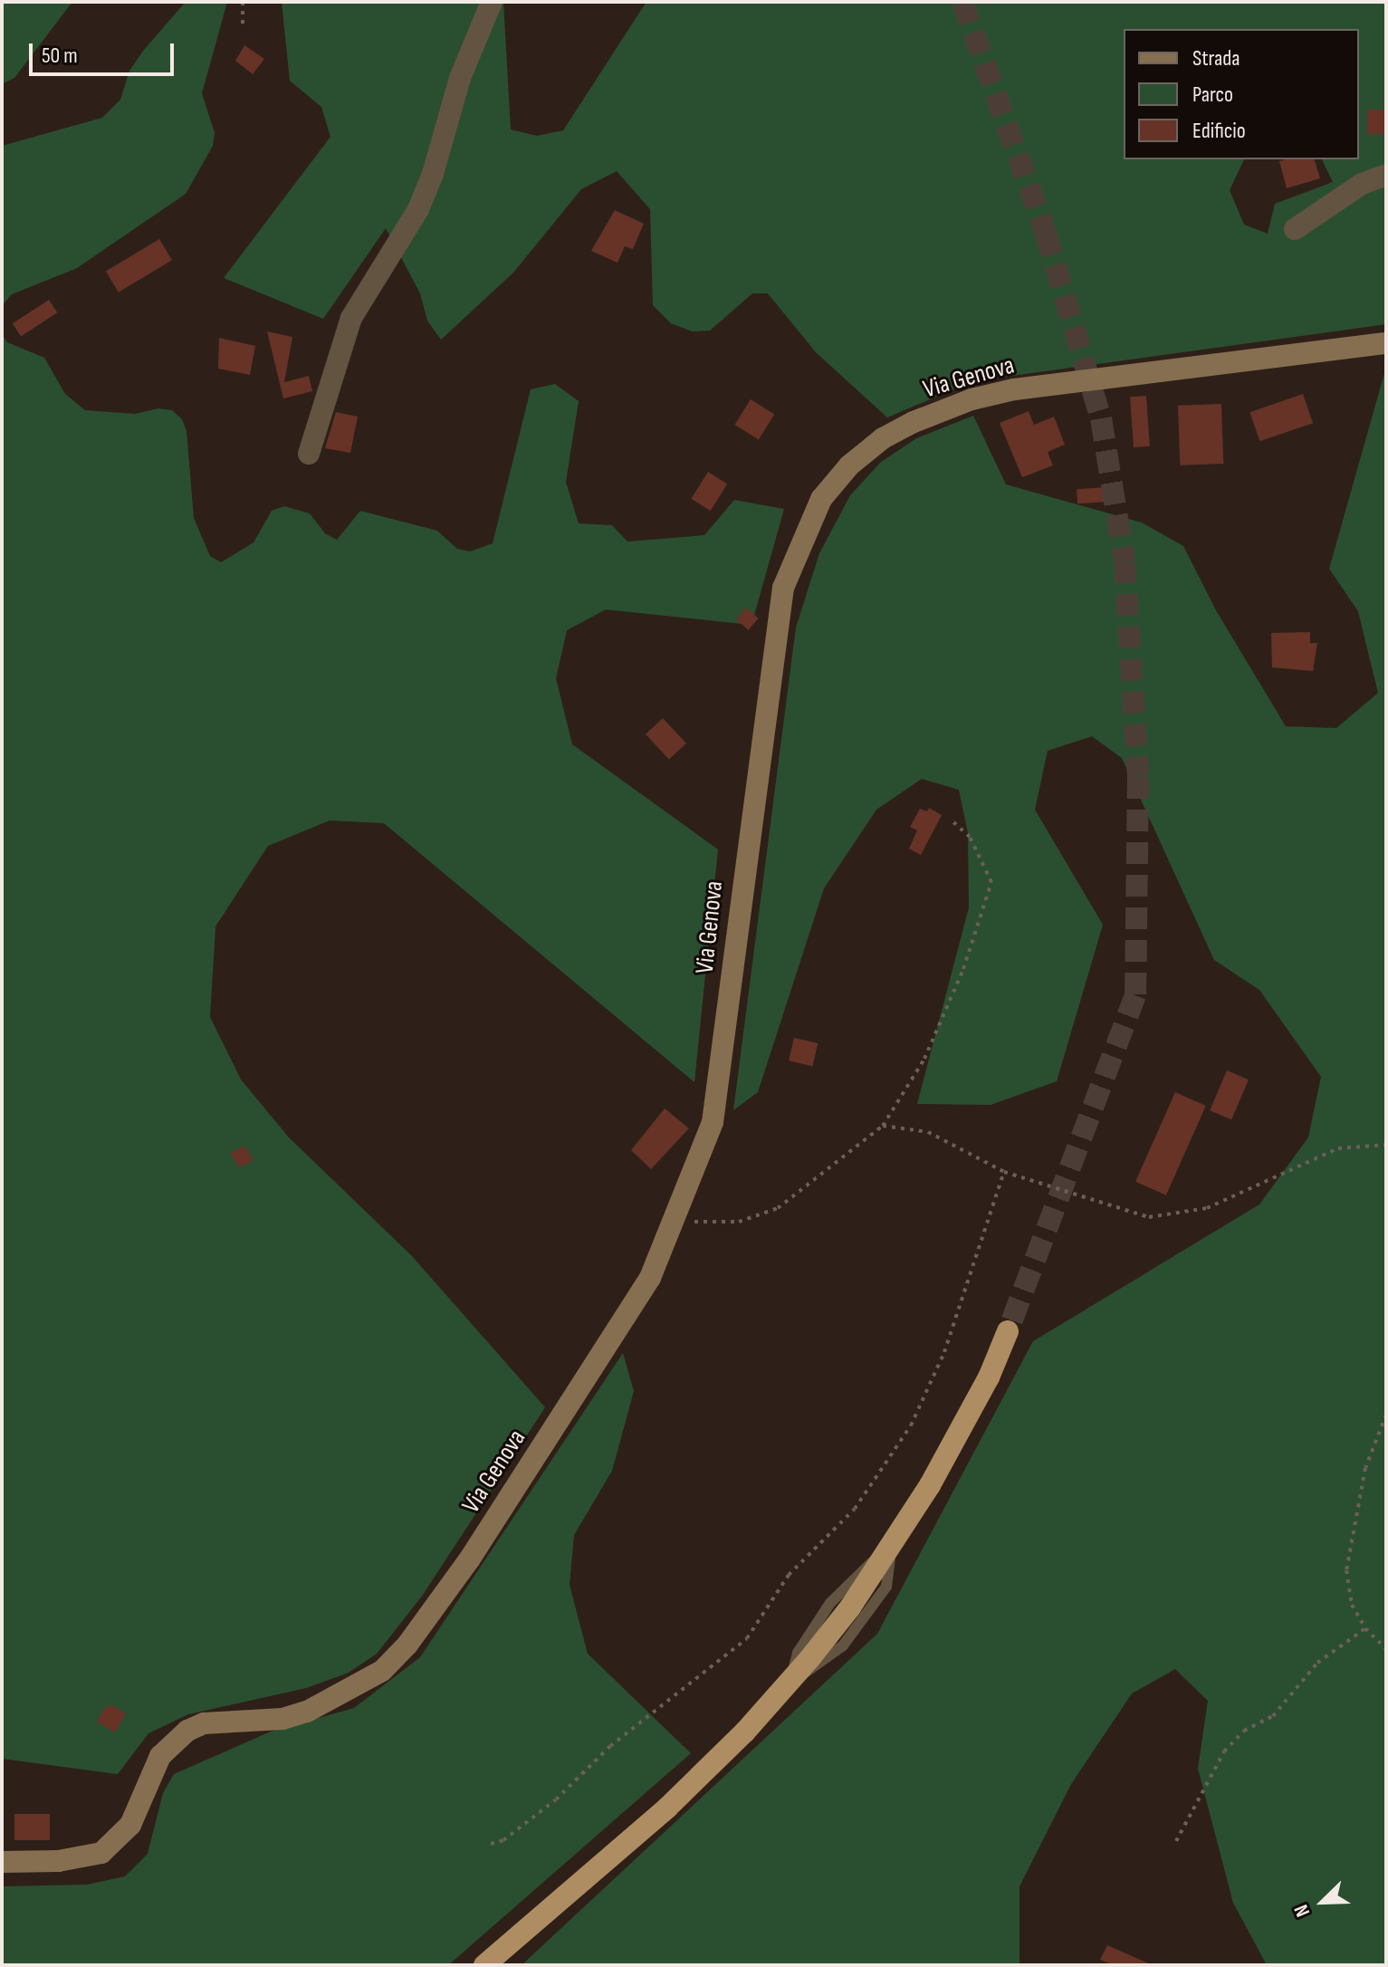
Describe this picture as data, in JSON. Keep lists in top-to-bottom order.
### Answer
{
  "streets": {
    "main road": ["Via Genova"]
  },
  "legend": ["Strada", "Parco", "Edificio"],
  "scale_bar": "50 m",
  "north": "bottom left"
}
